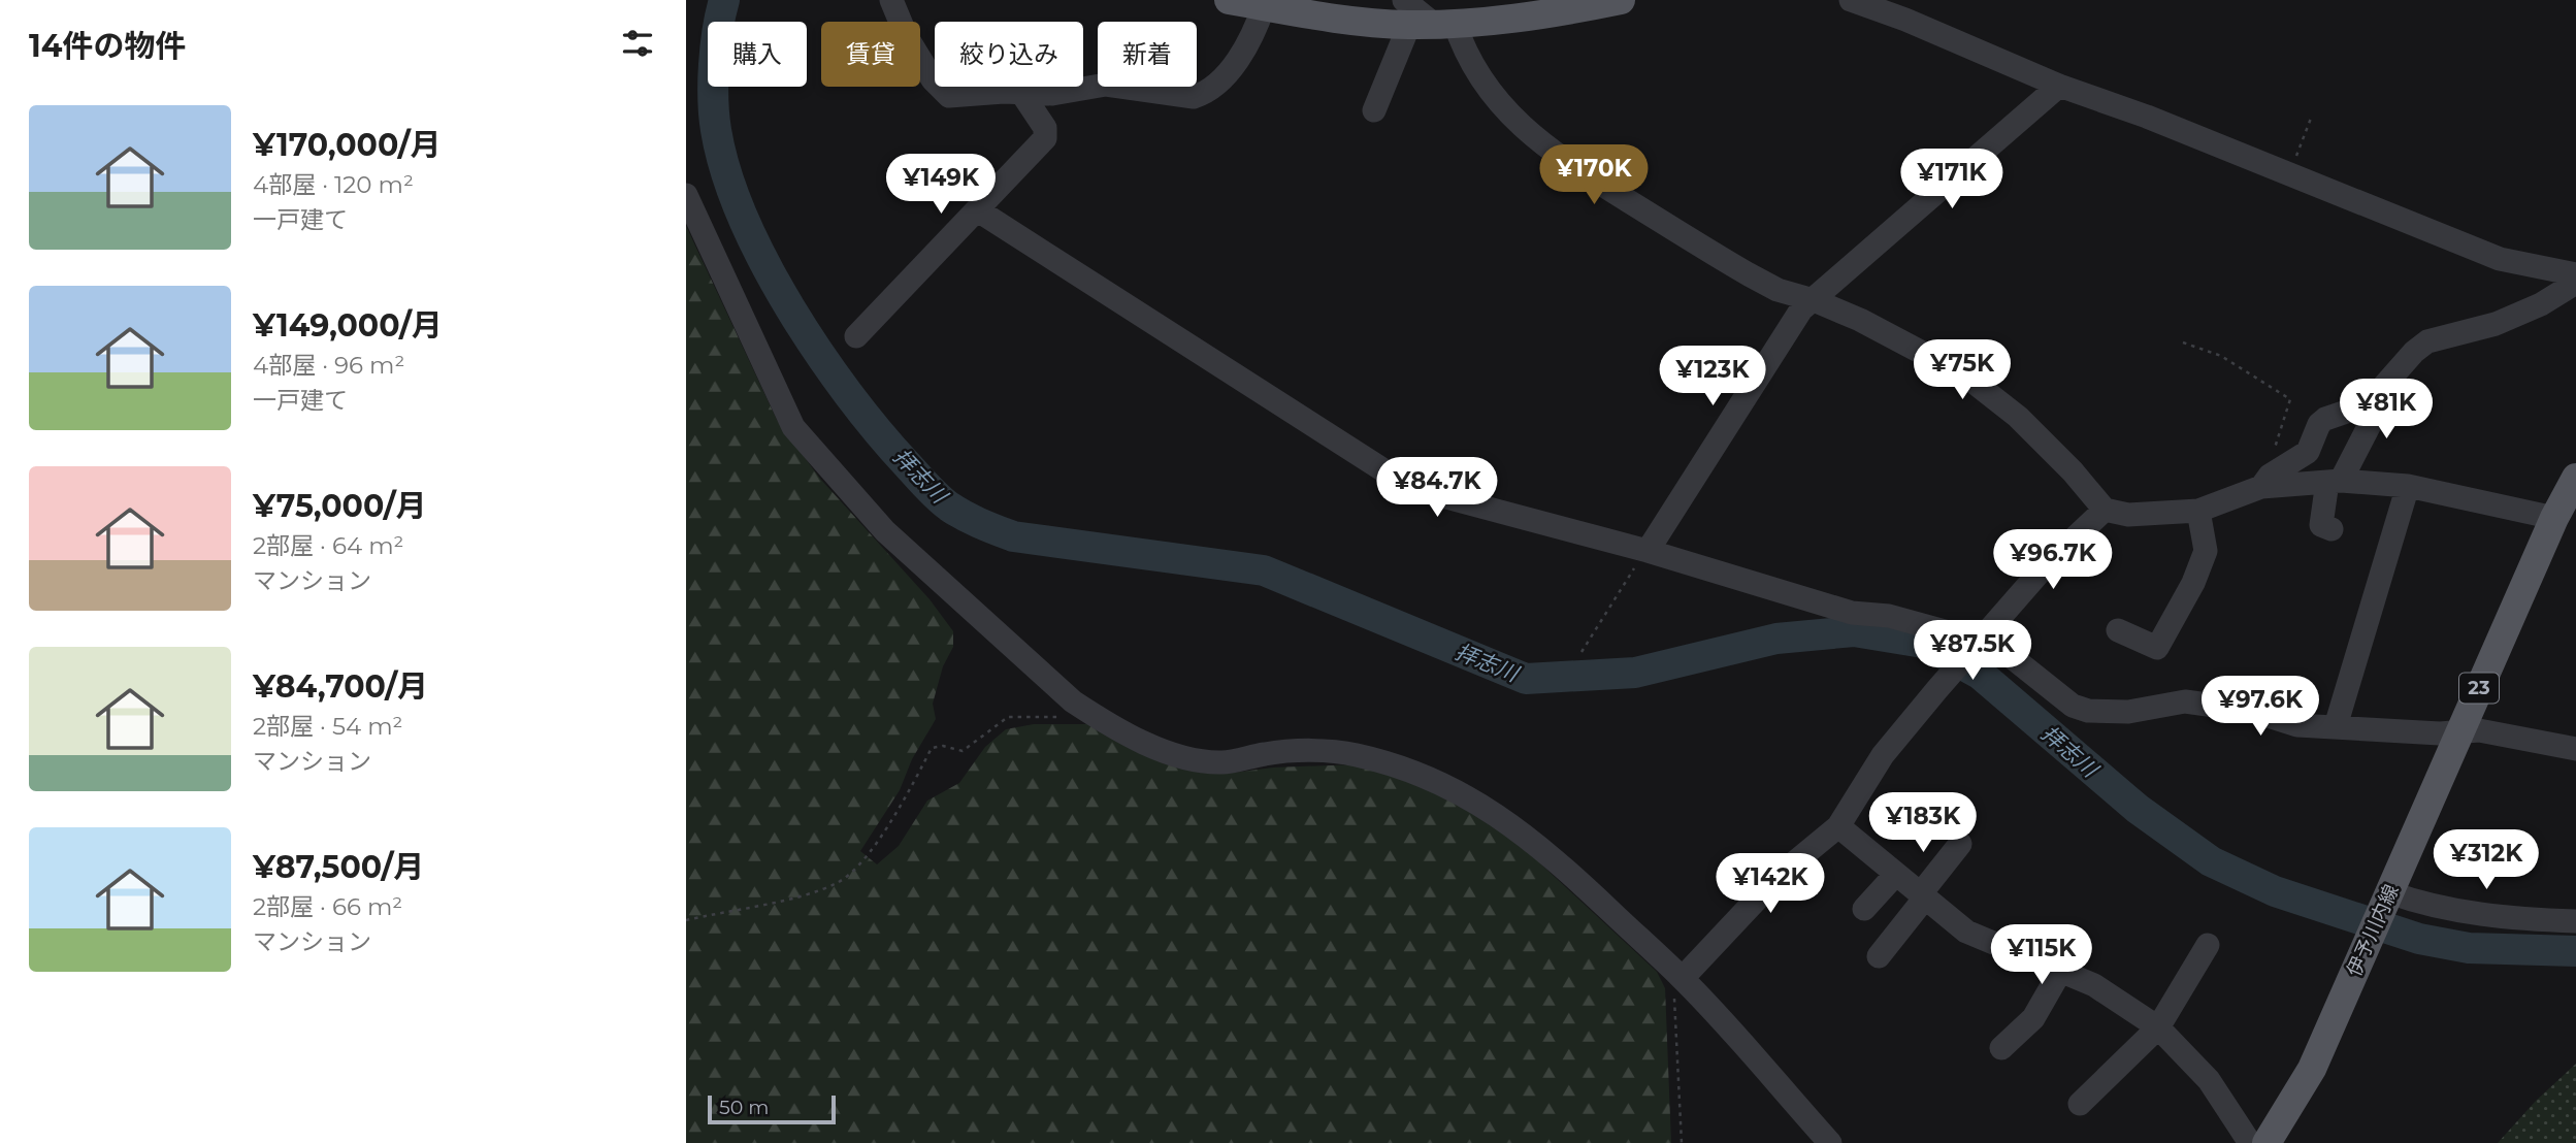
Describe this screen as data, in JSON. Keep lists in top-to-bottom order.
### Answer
{
  "streets": {
    "main road": ["23", "伊予川内線"]
  },
  "water": ["拝志川"],
  "scale_bar": "50 m",
  "page": {
    "heading": "14件の物件",
    "chip": [
      "購入",
      "賃貸",
      "絞り込み",
      "新着"
    ],
    "list": [
      {
        "name": "¥170,000/月",
        "note": "4部屋 · 120 m² · 一戸建て"
      },
      {
        "name": "¥149,000/月",
        "note": "4部屋 · 96 m² · 一戸建て"
      },
      {
        "name": "¥75,000/月",
        "note": "2部屋 · 64 m² · マンション"
      },
      {
        "name": "¥84,700/月",
        "note": "2部屋 · 54 m² · マンション"
      },
      {
        "name": "¥87,500/月",
        "note": "2部屋 · 66 m² · マンション"
      }
    ],
    "price": [
      "¥170K",
      "¥171K",
      "¥149K",
      "¥75K",
      "¥123K",
      "¥81K",
      "¥84.7K",
      "¥96.7K",
      "¥87.5K",
      "¥97.6K",
      "¥183K",
      "¥312K",
      "¥142K",
      "¥115K"
    ],
    "scale": "50 m"
  }
}
